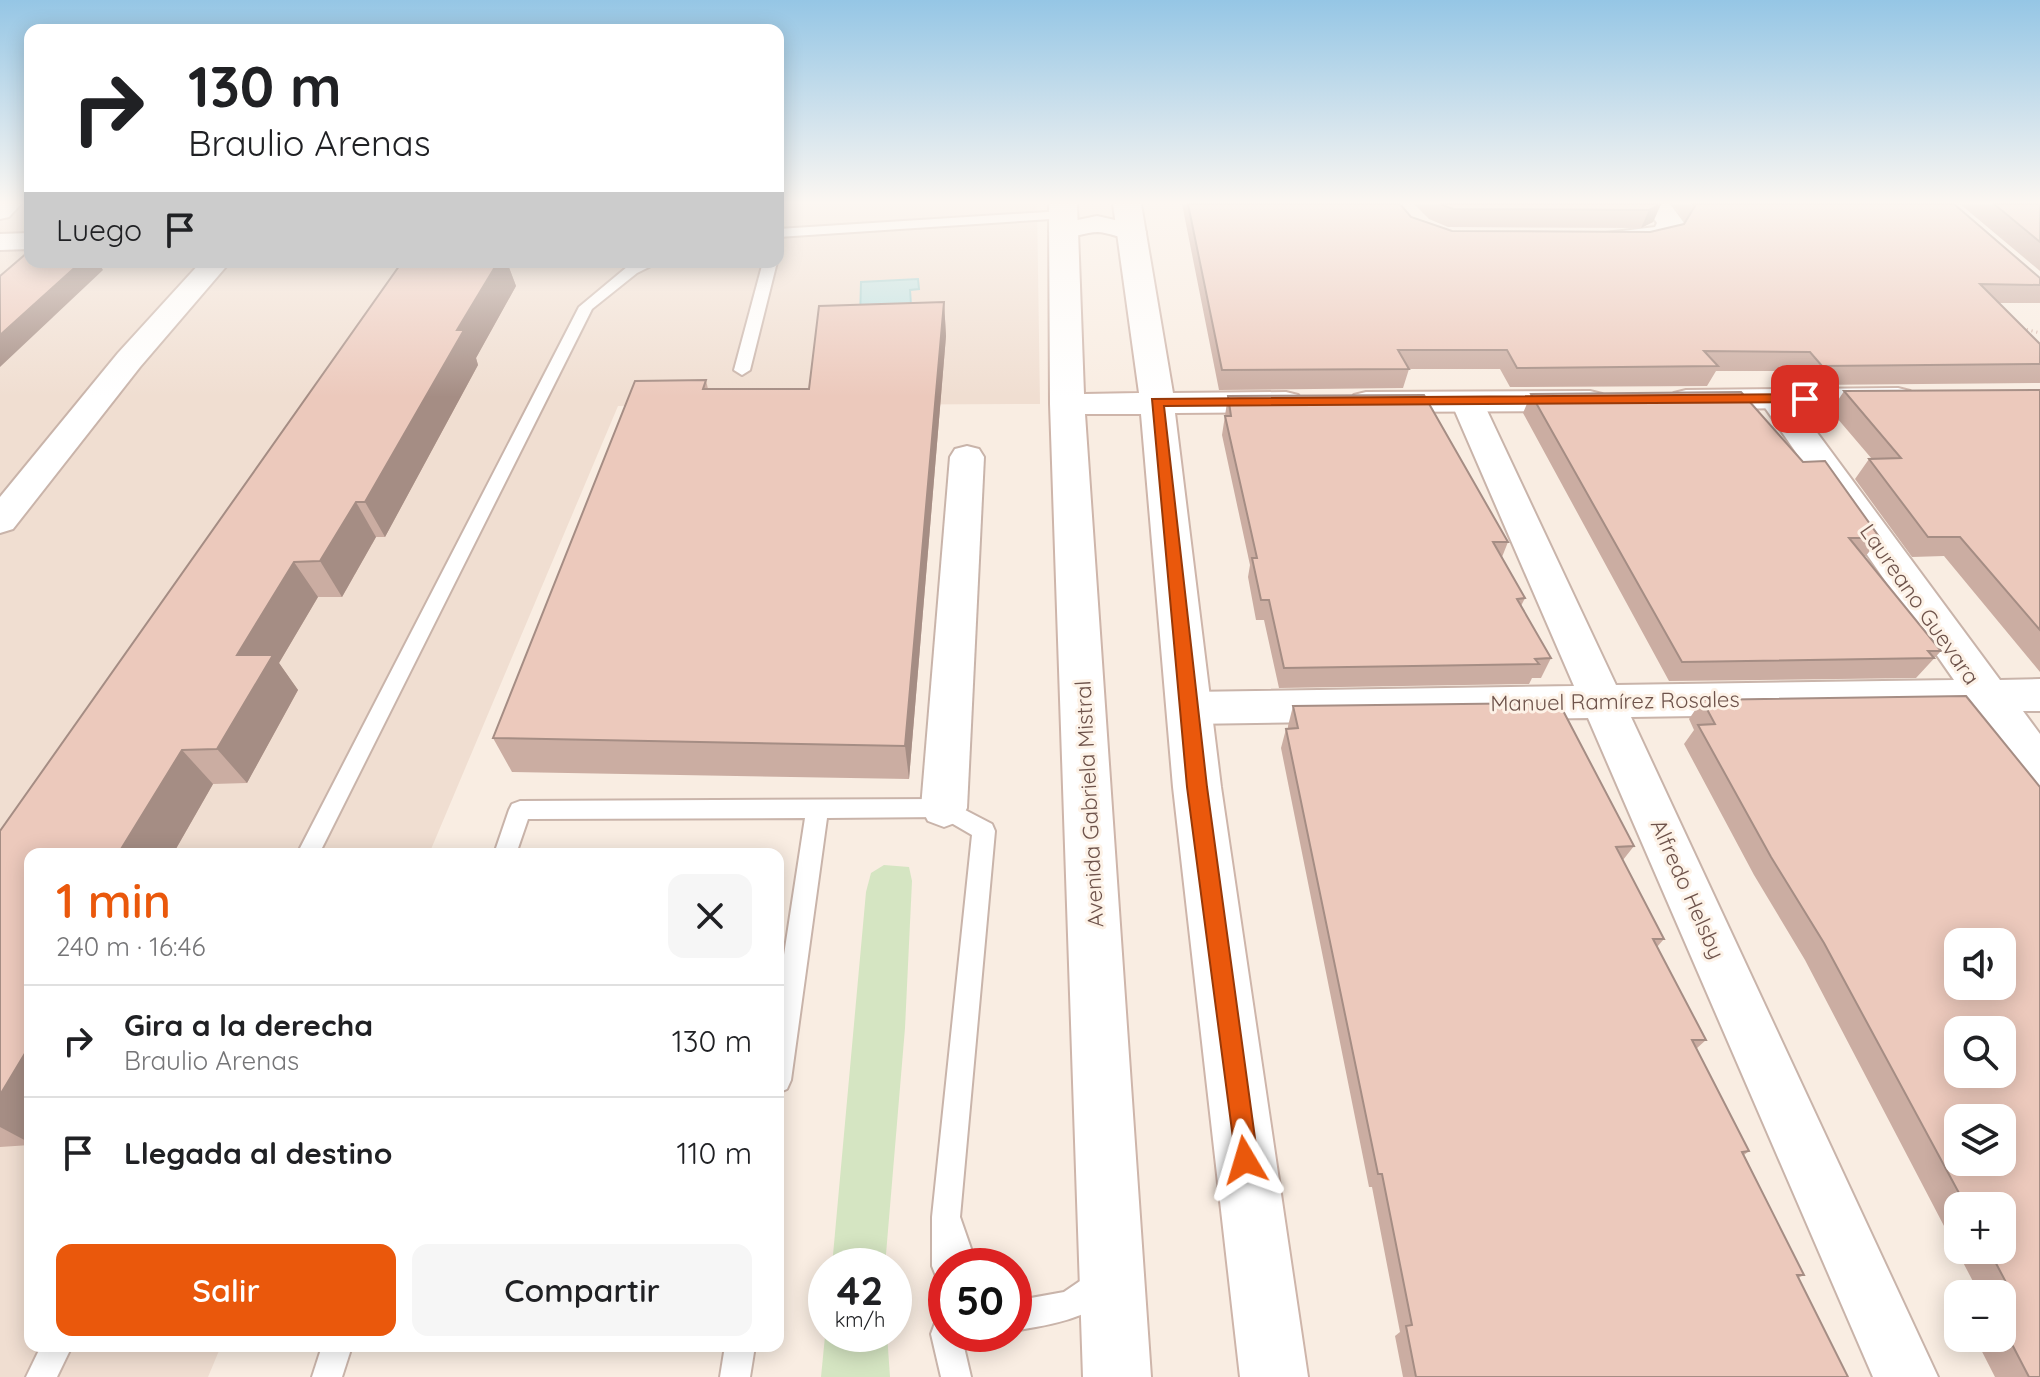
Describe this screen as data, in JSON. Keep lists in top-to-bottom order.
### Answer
{
  "streets": {
    "main road": ["Avenida Gabriela Mistral"],
    "street": ["Laureano Guevara", "Manuel Ramírez Rosales", "Alfredo Helsby"]
  },
  "crossings": [
    ["Laureano Guevara", "Manuel Ramírez Rosales"],
    ["Manuel Ramírez Rosales", "Alfredo Helsby"]
  ],
  "page": {
    "turn": ["130 m", "Braulio Arenas"],
    "then": "Luego",
    "heading": ["1 min", "240 m · 16:46"],
    "map_buttons": ["+", "−"],
    "list": [
      {
        "name": "Gira a la derecha",
        "note": "Braulio Arenas",
        "value": "130 m"
      },
      {
        "name": "Llegada al destino",
        "value": "110 m"
      }
    ],
    "buttons": ["Salir", "Compartir"],
    "speed": "42 km/h",
    "limit": "50"
  }
}
